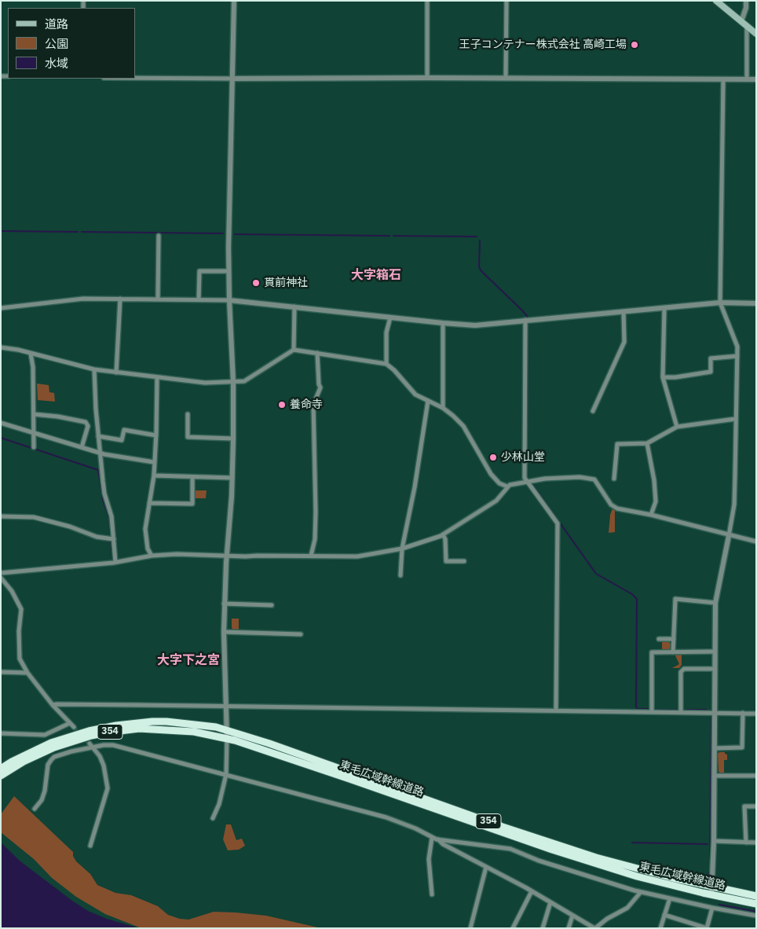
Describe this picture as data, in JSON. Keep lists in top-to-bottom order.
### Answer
{
  "streets": {
    "highway": ["354", "東毛広域幹線道路"]
  },
  "districts": ["大字箱石", "大字下之宮"],
  "places": [
    "王子コンテナー株式会社 高崎工場",
    "貫前神社",
    "養命寺",
    "少林山堂"
  ],
  "legend": ["道路", "公園", "水域"]
}
